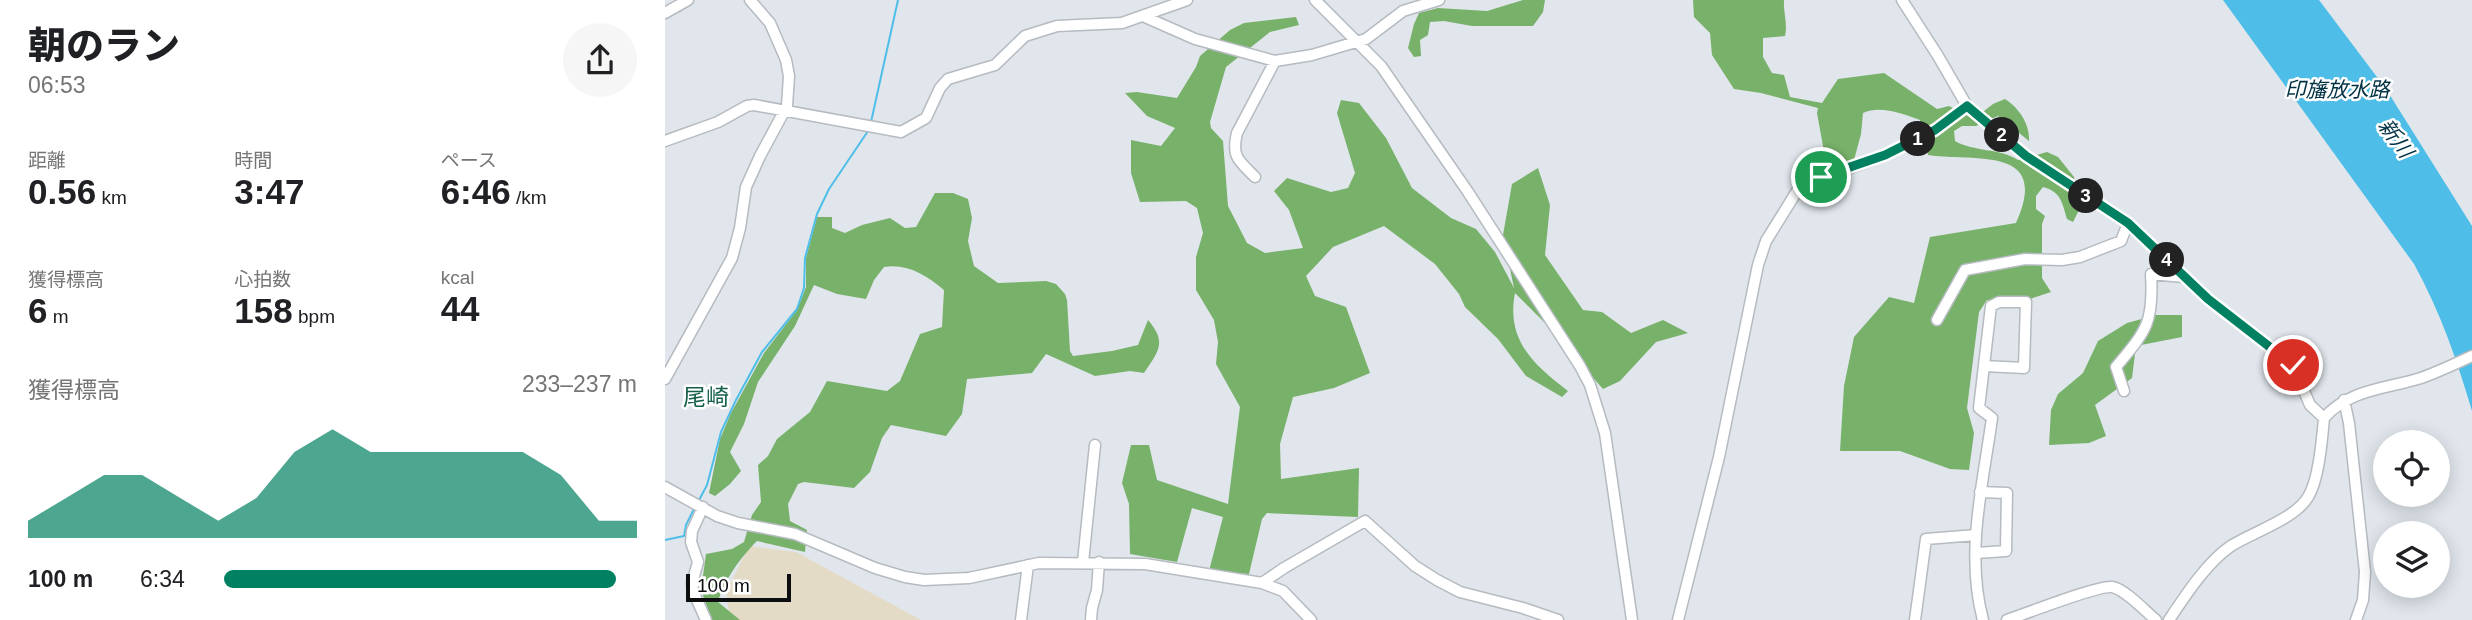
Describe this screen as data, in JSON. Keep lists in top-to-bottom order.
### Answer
{
  "districts": ["尾崎"],
  "water": ["印旛放水路", "新川"],
  "scale_bar": "100 m",
  "page": {
    "heading": ["朝のラン", "06:53"],
    "pins": [
      "2",
      "1",
      "3",
      "4"
    ],
    "stats": [
      ["距離", "0.56 km"],
      ["時間", "3:47"],
      ["ペース", "6:46 /km"],
      ["獲得標高", "6 m"],
      ["心拍数", "158 bpm"],
      ["kcal", "44"]
    ],
    "chart": ["獲得標高", "233–237 m"],
    "list": [
      {
        "name": "100 m",
        "note": "6:34"
      }
    ],
    "scale": "100 m"
  }
}
